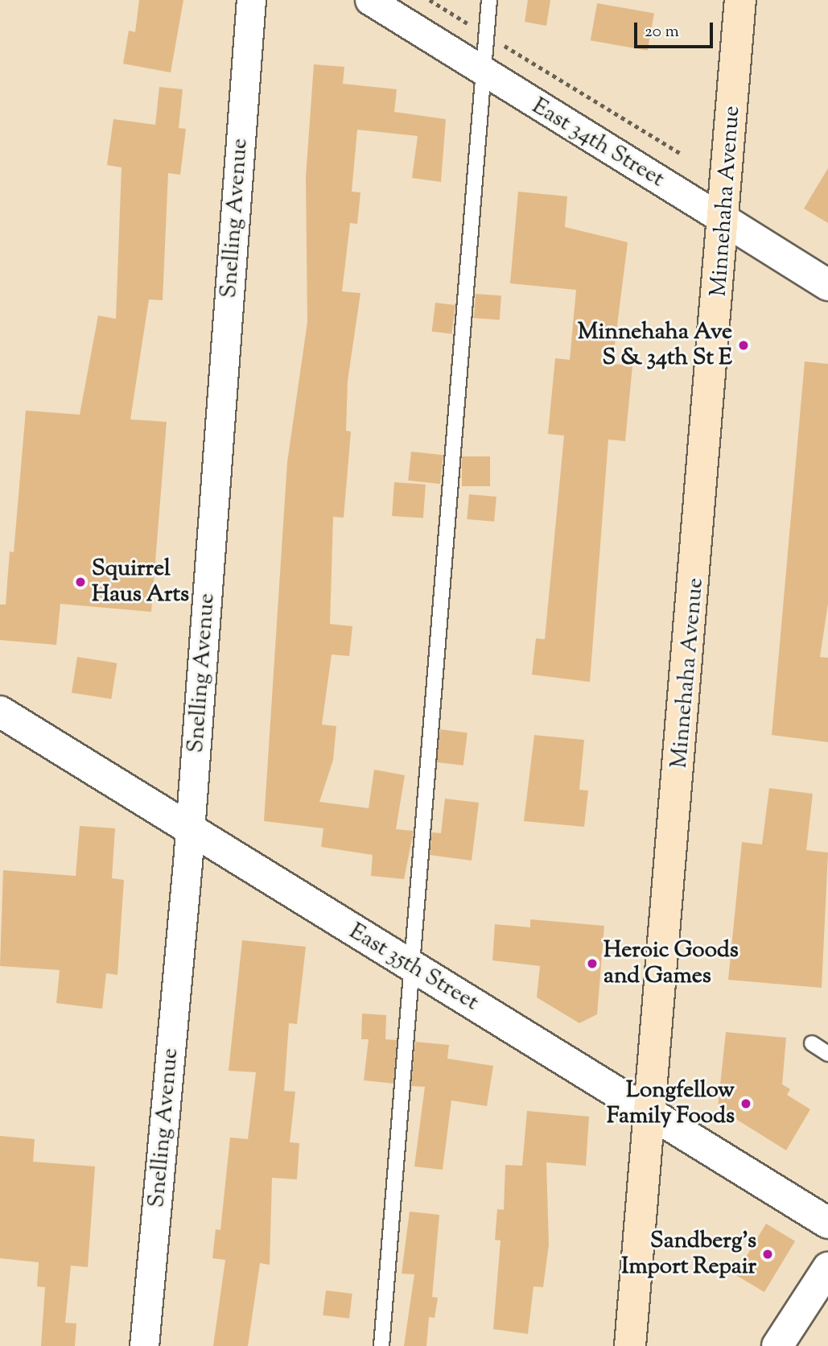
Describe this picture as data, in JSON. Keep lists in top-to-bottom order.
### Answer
{
  "streets": {
    "main road": ["Minnehaha Avenue"],
    "street": ["East 34th Street", "Snelling Avenue", "East 35th Street"]
  },
  "crossings": [
    ["East 34th Street", "Minnehaha Avenue"],
    ["Minnehaha Avenue", "East 35th Street"],
    ["Snelling Avenue", "East 35th Street"]
  ],
  "places": [
    "Minnehaha Ave S & 34th St E",
    "Squirrel Haus Arts",
    "Heroic Goods and Games",
    "Longfellow Family Foods",
    "Sandberg's Import Repair"
  ],
  "scale_bar": "20 m"
}
